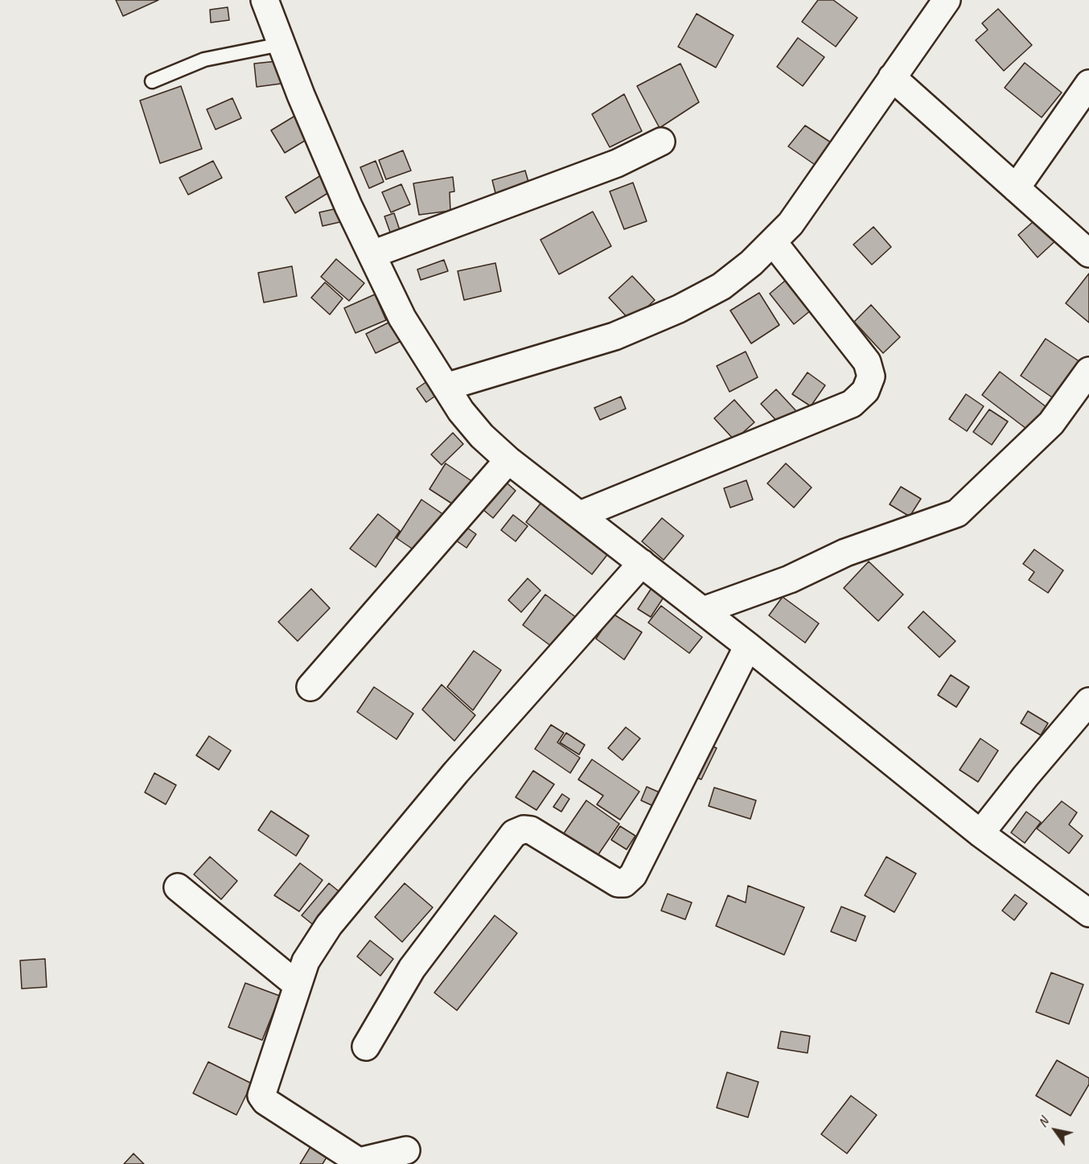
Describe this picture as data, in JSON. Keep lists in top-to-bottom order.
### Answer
{
  "north": "top left"
}
